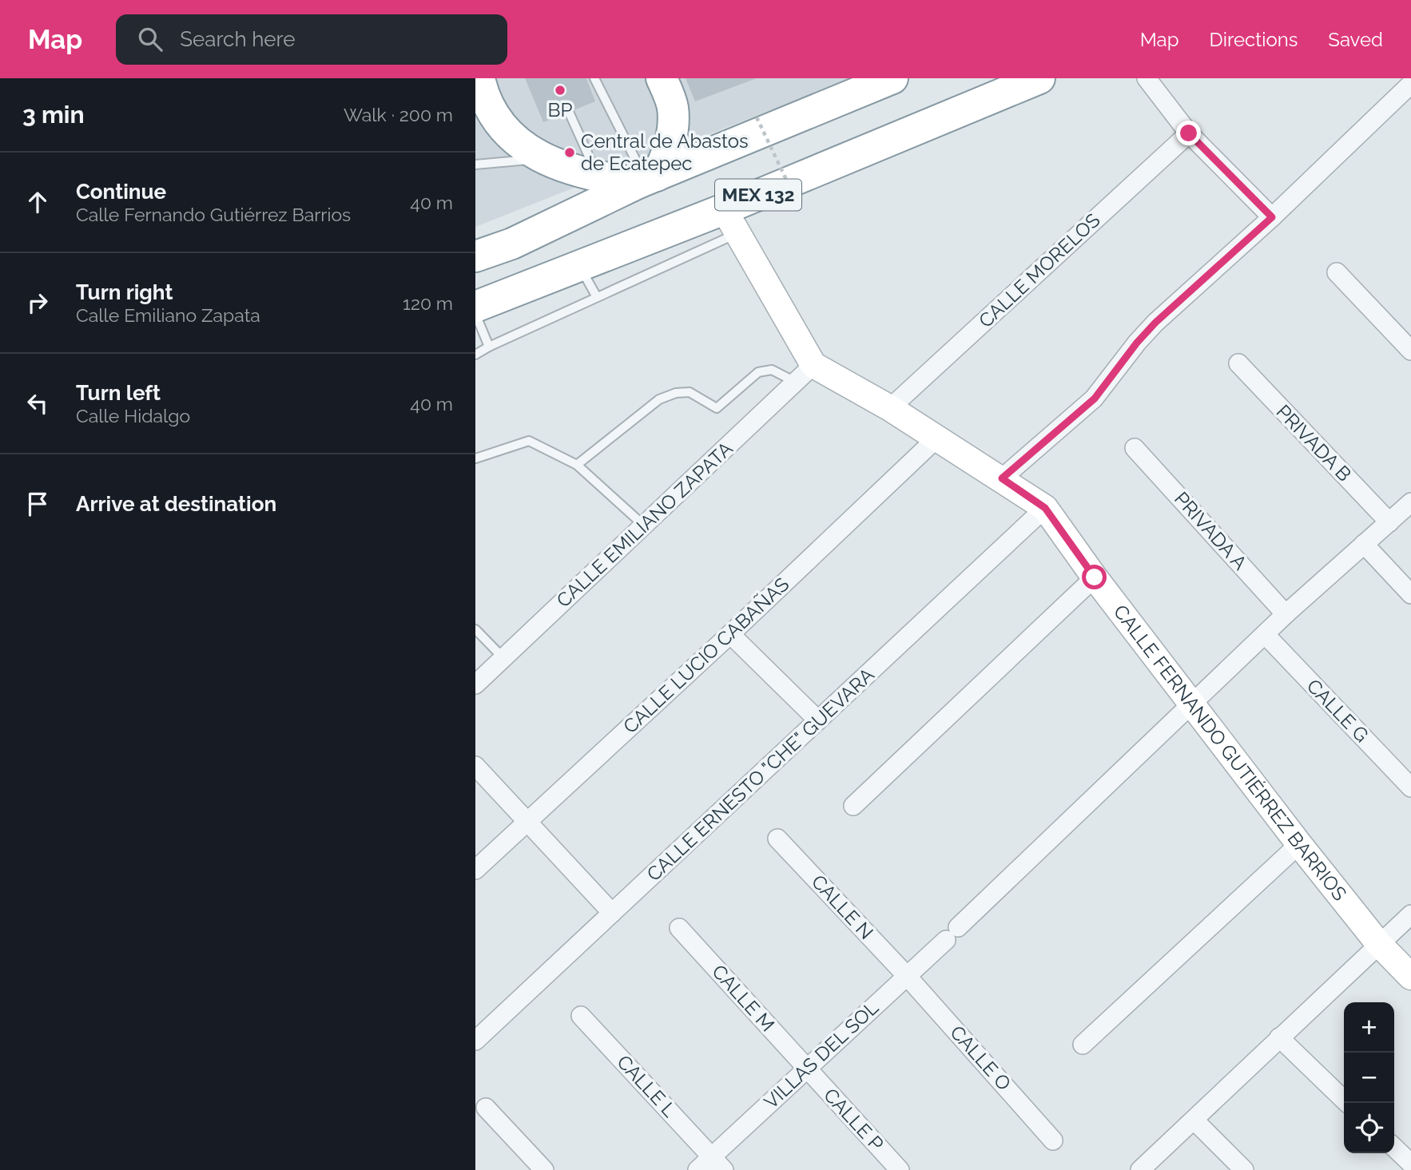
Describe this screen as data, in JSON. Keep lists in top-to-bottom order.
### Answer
{
  "streets": {
    "highway": ["MEX 132"],
    "street": [
      "CALLE MORELOS",
      "PRIVADA B",
      "CALLE EMILIANO ZAPATA",
      "PRIVADA A",
      "CALLE LUCIO CABAÑAS",
      "CALLE G",
      "CALLE FERNANDO GUTIÉRREZ BARRIOS",
      "CALLE ERNESTO \"CHE\" GUEVARA",
      "CALLE N",
      "CALLE M",
      "VILLAS DEL SOL",
      "CALLE O",
      "CALLE L",
      "CALLE P"
    ]
  },
  "crossings": [
    ["CALLE MORELOS", "CALLE FERNANDO GUTIÉRREZ BARRIOS"],
    ["PRIVADA B", "VILLAS DEL SOL"],
    ["CALLE EMILIANO ZAPATA", "CALLE FERNANDO GUTIÉRREZ BARRIOS"],
    ["PRIVADA A", "VILLAS DEL SOL"],
    ["CALLE LUCIO CABAÑAS", "CALLE FERNANDO GUTIÉRREZ BARRIOS"],
    ["CALLE G", "VILLAS DEL SOL"],
    ["CALLE FERNANDO GUTIÉRREZ BARRIOS", "CALLE ERNESTO \"CHE\" GUEVARA"],
    ["CALLE FERNANDO GUTIÉRREZ BARRIOS", "VILLAS DEL SOL"],
    ["CALLE N", "VILLAS DEL SOL"],
    ["CALLE N", "CALLE O"],
    ["CALLE M", "VILLAS DEL SOL"],
    ["CALLE M", "CALLE P"],
    ["VILLAS DEL SOL", "CALLE O"],
    ["VILLAS DEL SOL", "CALLE L"],
    ["VILLAS DEL SOL", "CALLE P"]
  ],
  "places": ["BP", "Central de Abastos de Ecatepec"],
  "page": {
    "header": "Map",
    "search": "Search here",
    "nav": ["Map", "Directions", "Saved"],
    "heading": ["3 min", "Walk · 200 m"],
    "list": [
      ["Continue", "Calle Fernando Gutiérrez Barrios", "40 m"],
      ["Turn right", "Calle Emiliano Zapata", "120 m"],
      ["Turn left", "Calle Hidalgo", "40 m"],
      "Arrive at destination"
    ],
    "map_buttons": ["+", "−"]
  }
}
